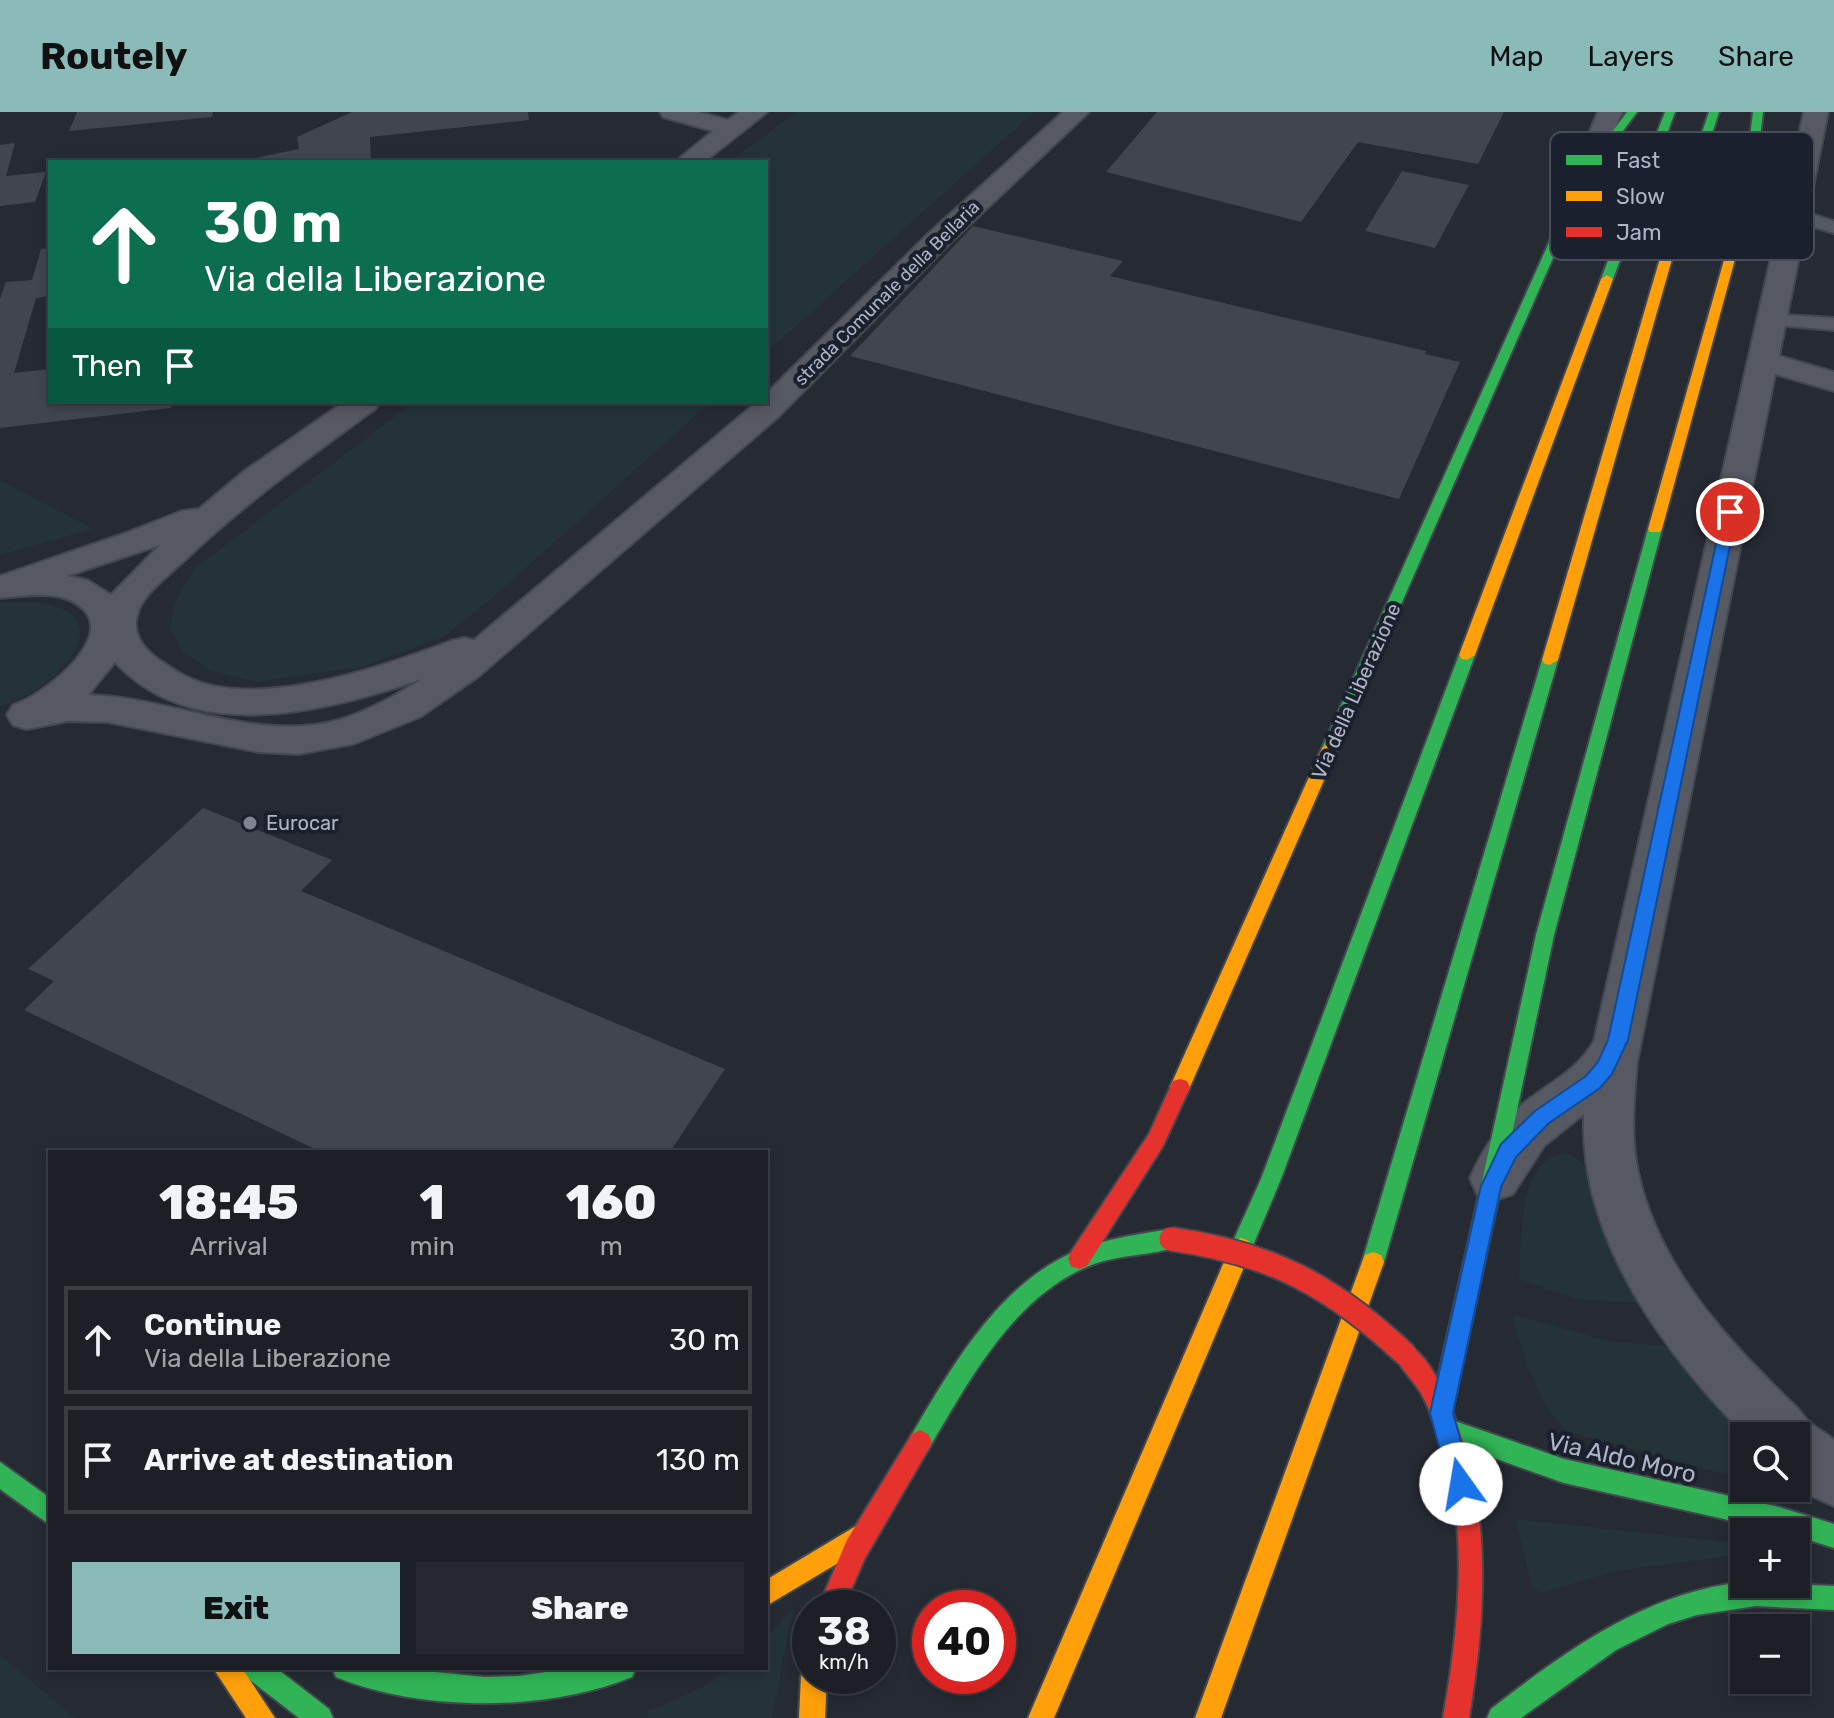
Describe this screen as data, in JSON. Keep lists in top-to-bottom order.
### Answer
{
  "streets": {
    "main road": ["Via della Liberazione", "Via Aldo Moro"],
    "street": ["strada Comunale della Bellaria"]
  },
  "places": ["Eurocar"],
  "legend": ["Fast", "Slow", "Jam"],
  "page": {
    "header": "Routely",
    "nav": ["Map", "Layers", "Share"],
    "turn": ["30 m", "Via della Liberazione"],
    "then": "Then",
    "eta": [
      "18:45",
      "Arrival",
      "1",
      "min",
      "160",
      "m"
    ],
    "list": [
      {
        "name": "Continue",
        "note": "Via della Liberazione",
        "value": "30 m"
      },
      {
        "name": "Arrive at destination",
        "value": "130 m"
      }
    ],
    "map_buttons": ["+", "−"],
    "buttons": ["Exit", "Share"],
    "speed": "38 km/h",
    "limit": "40"
  }
}
